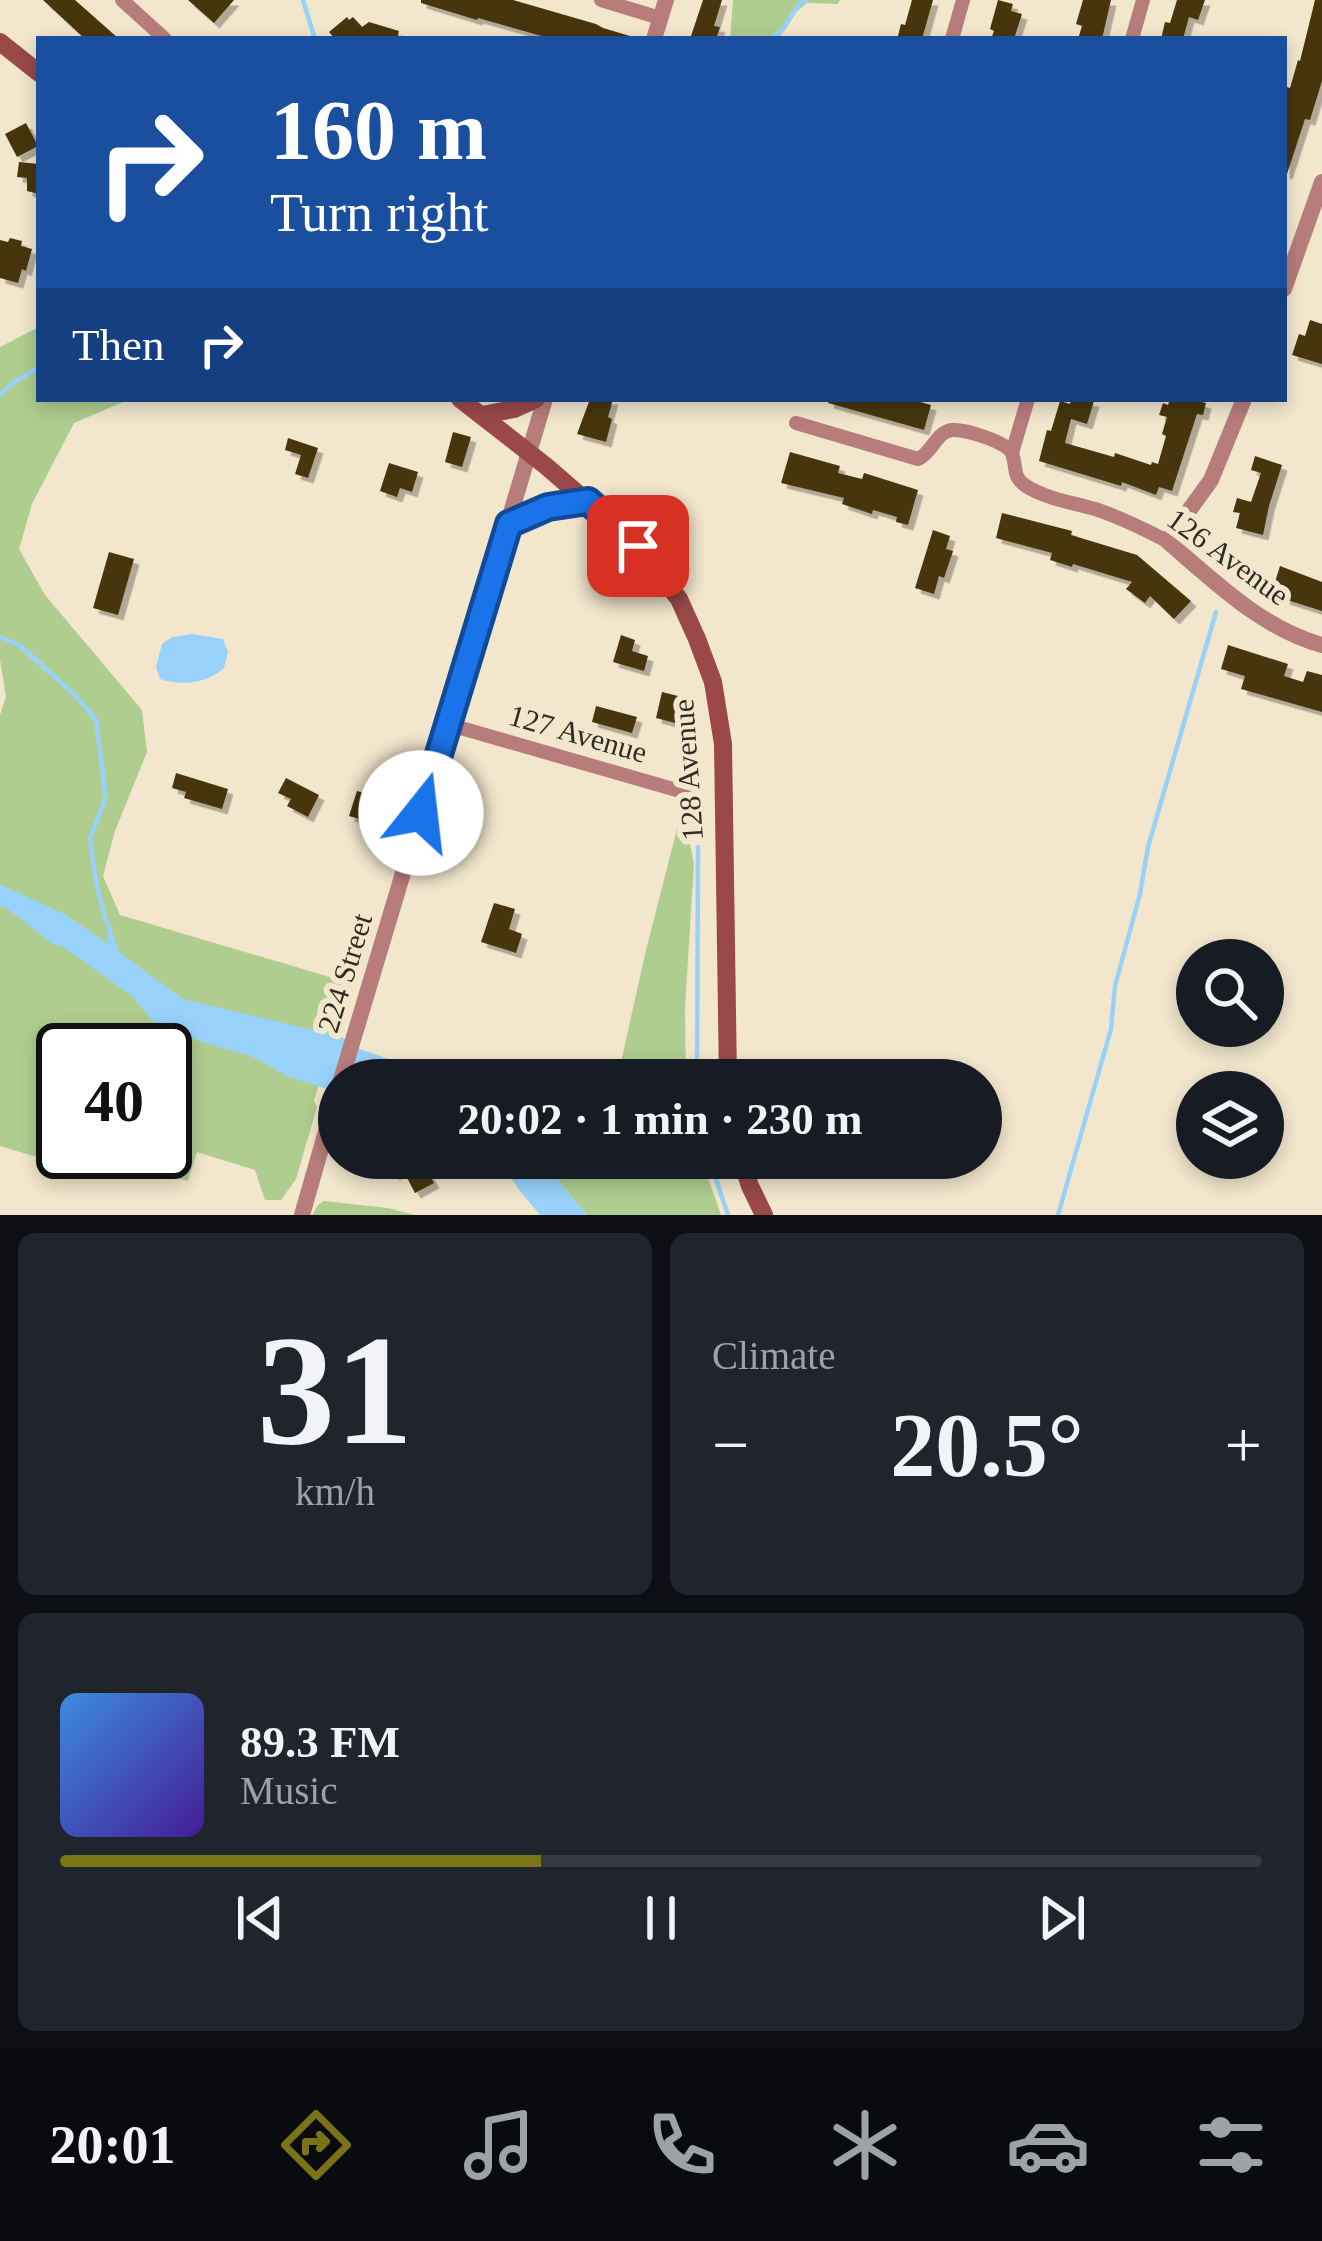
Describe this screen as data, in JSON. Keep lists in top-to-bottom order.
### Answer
{
  "streets": {
    "main road": ["128 Avenue"],
    "street": ["126 Avenue", "127 Avenue", "224 Street"]
  },
  "crossings": [
    ["127 Avenue", "224 Street"],
    ["128 Avenue", "224 Street"]
  ],
  "page": {
    "turn": ["160 m", "Turn right"],
    "then": "Then",
    "limit": "40",
    "trip": "20:02 · 1 min · 230 m",
    "tile": [
      ["31", "km/h"],
      "Climate"
    ],
    "heat": ["−", "20.5°", "+"],
    "song": ["89.3 FM", "Music"],
    "tabs": "20:01"
  }
}
